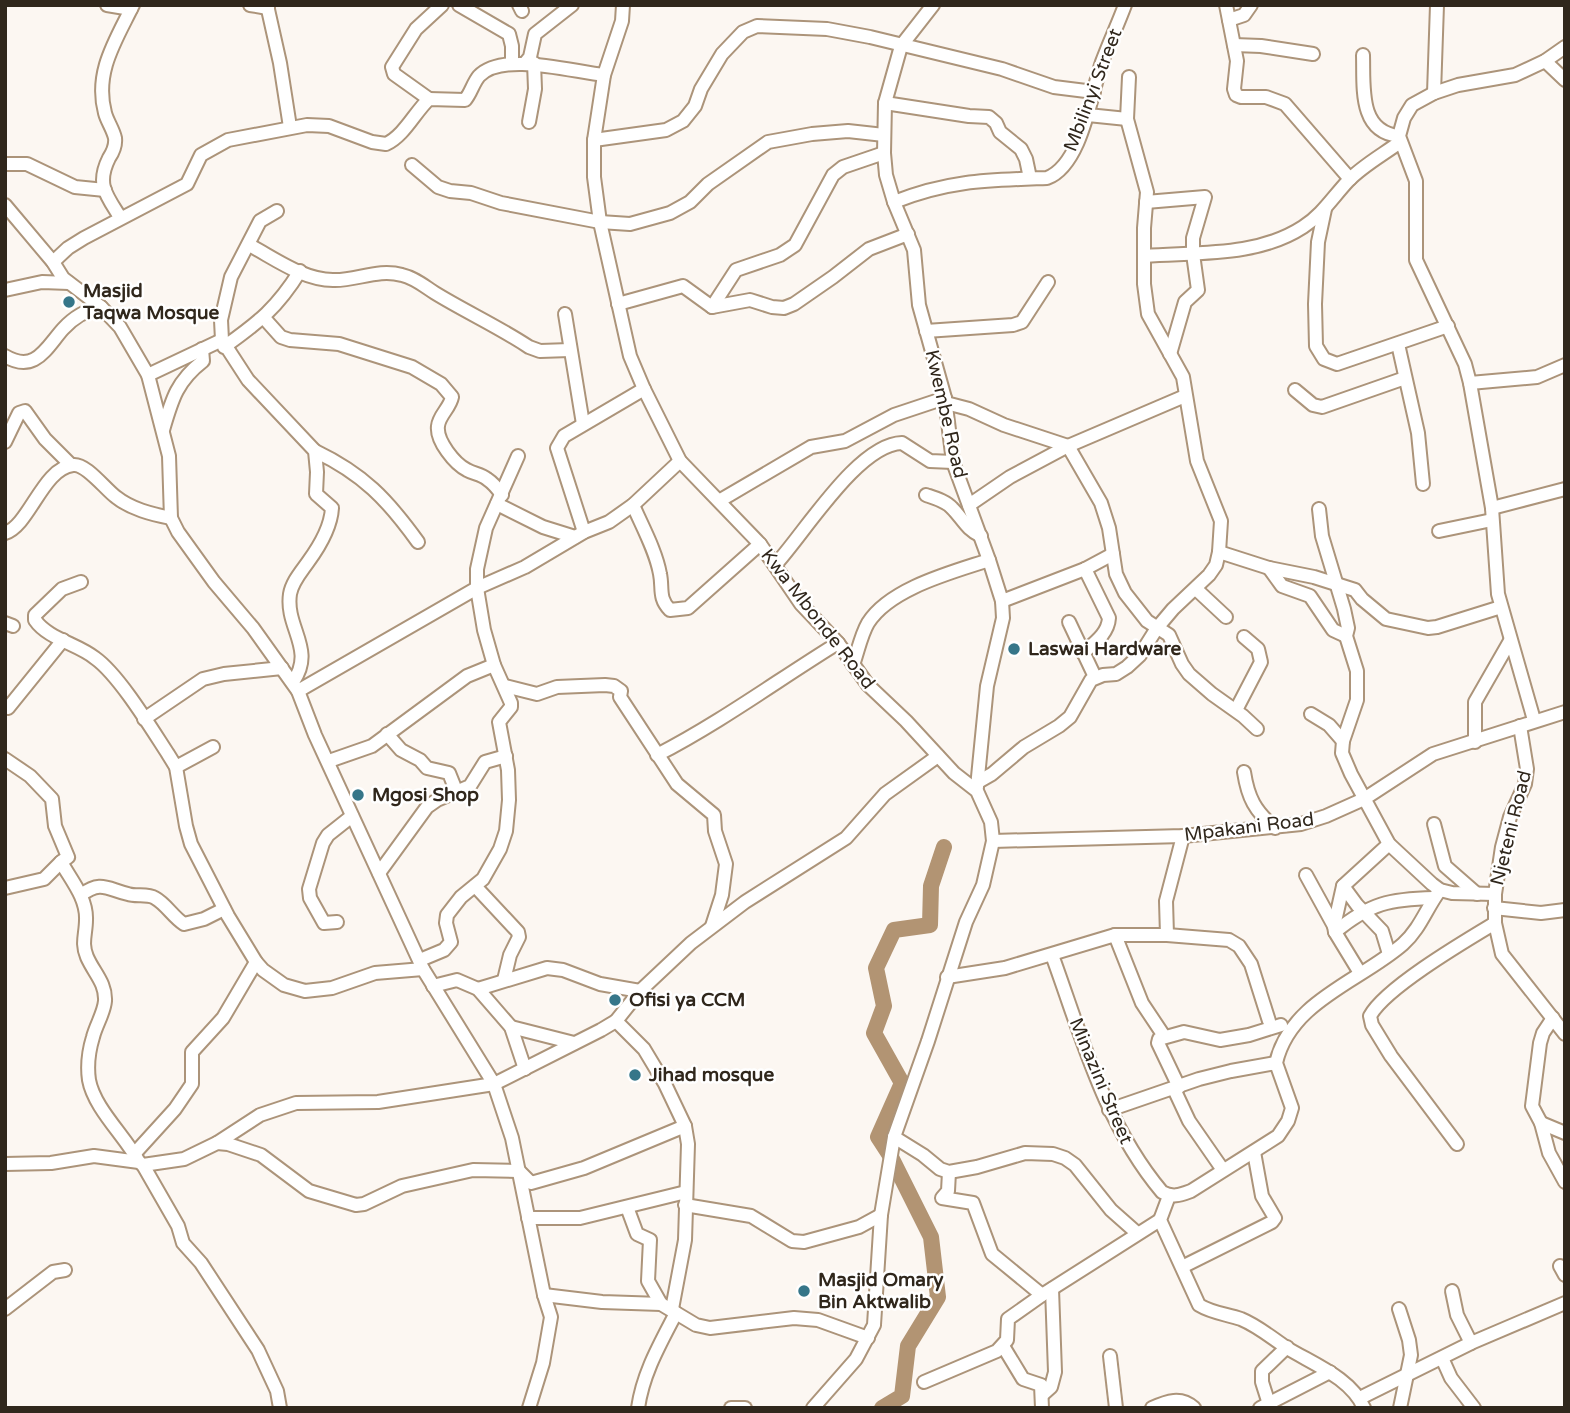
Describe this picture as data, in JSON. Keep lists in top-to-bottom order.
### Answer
{
  "streets": {
    "street": [
      "Mbilinyi Street",
      "Kwembe Road",
      "Kwa Mbonde Road",
      "Mpakani Road",
      "Njeteni Road",
      "Minazini Street"
    ]
  },
  "crossings": [
    ["Mbilinyi Street", "Kwembe Road"],
    ["Kwembe Road", "Kwa Mbonde Road"],
    ["Kwa Mbonde Road", "Mpakani Road"],
    ["Mpakani Road", "Njeteni Road"]
  ],
  "places": [
    "Masjid Taqwa Mosque",
    "Laswai Hardware",
    "Mgosi Shop",
    "Ofisi ya CCM",
    "Jihad mosque",
    "Masjid Omary Bin Aktwalib"
  ]
}
